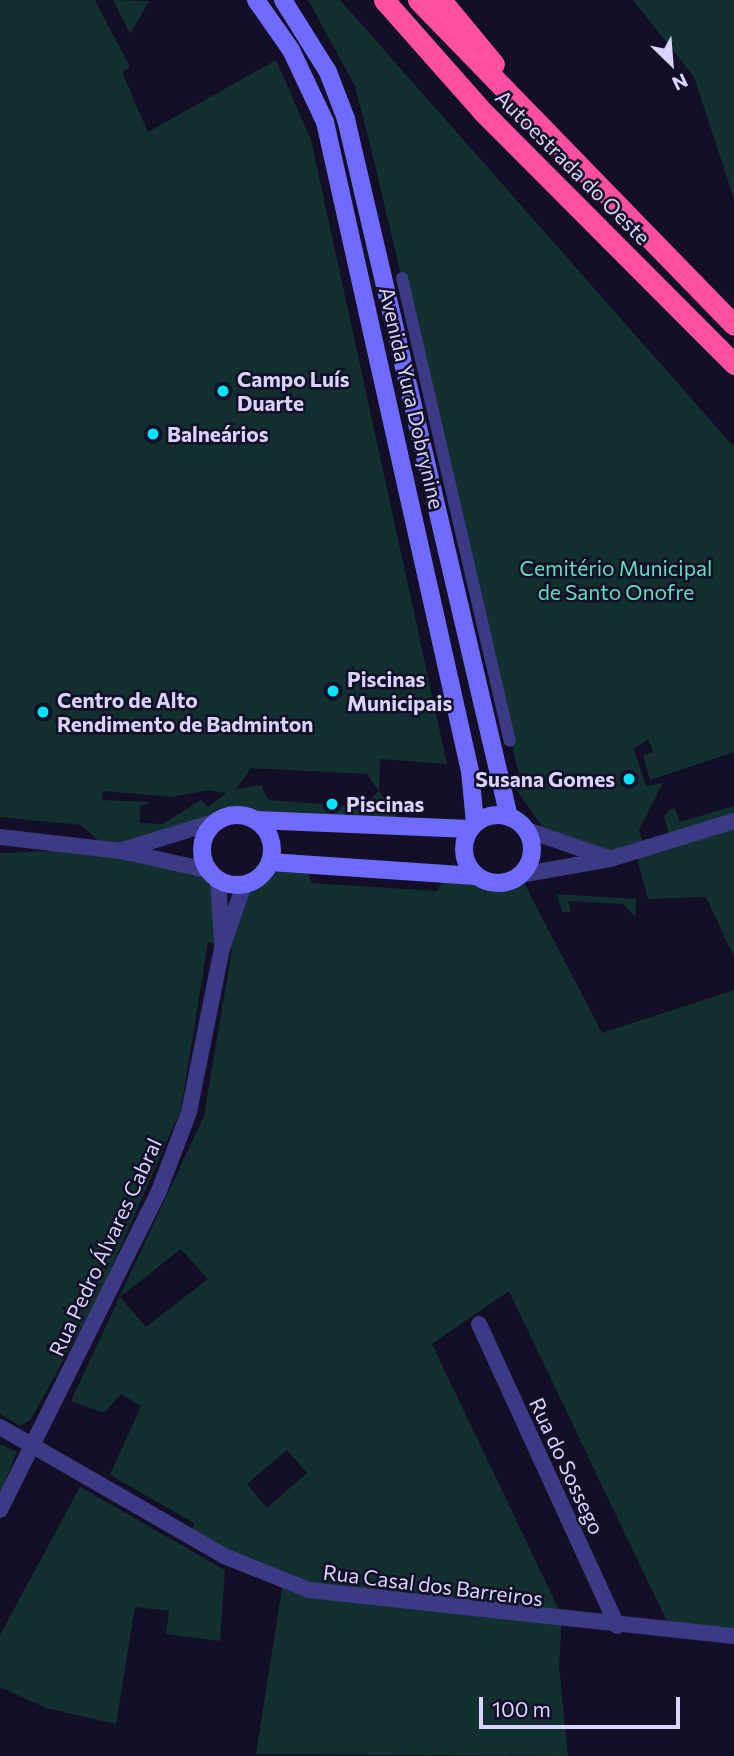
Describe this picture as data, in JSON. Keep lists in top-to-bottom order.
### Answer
{
  "streets": {
    "highway": ["Autoestrada do Oeste"],
    "main road": ["Avenida Yura Dobrynine"],
    "street": ["Rua Pedro Álvares Cabral", "Rua do Sossego", "Rua Casal dos Barreiros"]
  },
  "crossings": [
    ["Rua Pedro Álvares Cabral", "Rua Casal dos Barreiros"],
    ["Rua do Sossego", "Rua Casal dos Barreiros"]
  ],
  "parks": ["Cemitério Municipal de Santo Onofre"],
  "places": [
    "Campo Luís Duarte",
    "Balneários",
    "Piscinas Municipais",
    "Centro de Alto Rendimento de Badminton",
    "Susana Gomes",
    "Piscinas"
  ],
  "scale_bar": "100 m",
  "north": "bottom right"
}
